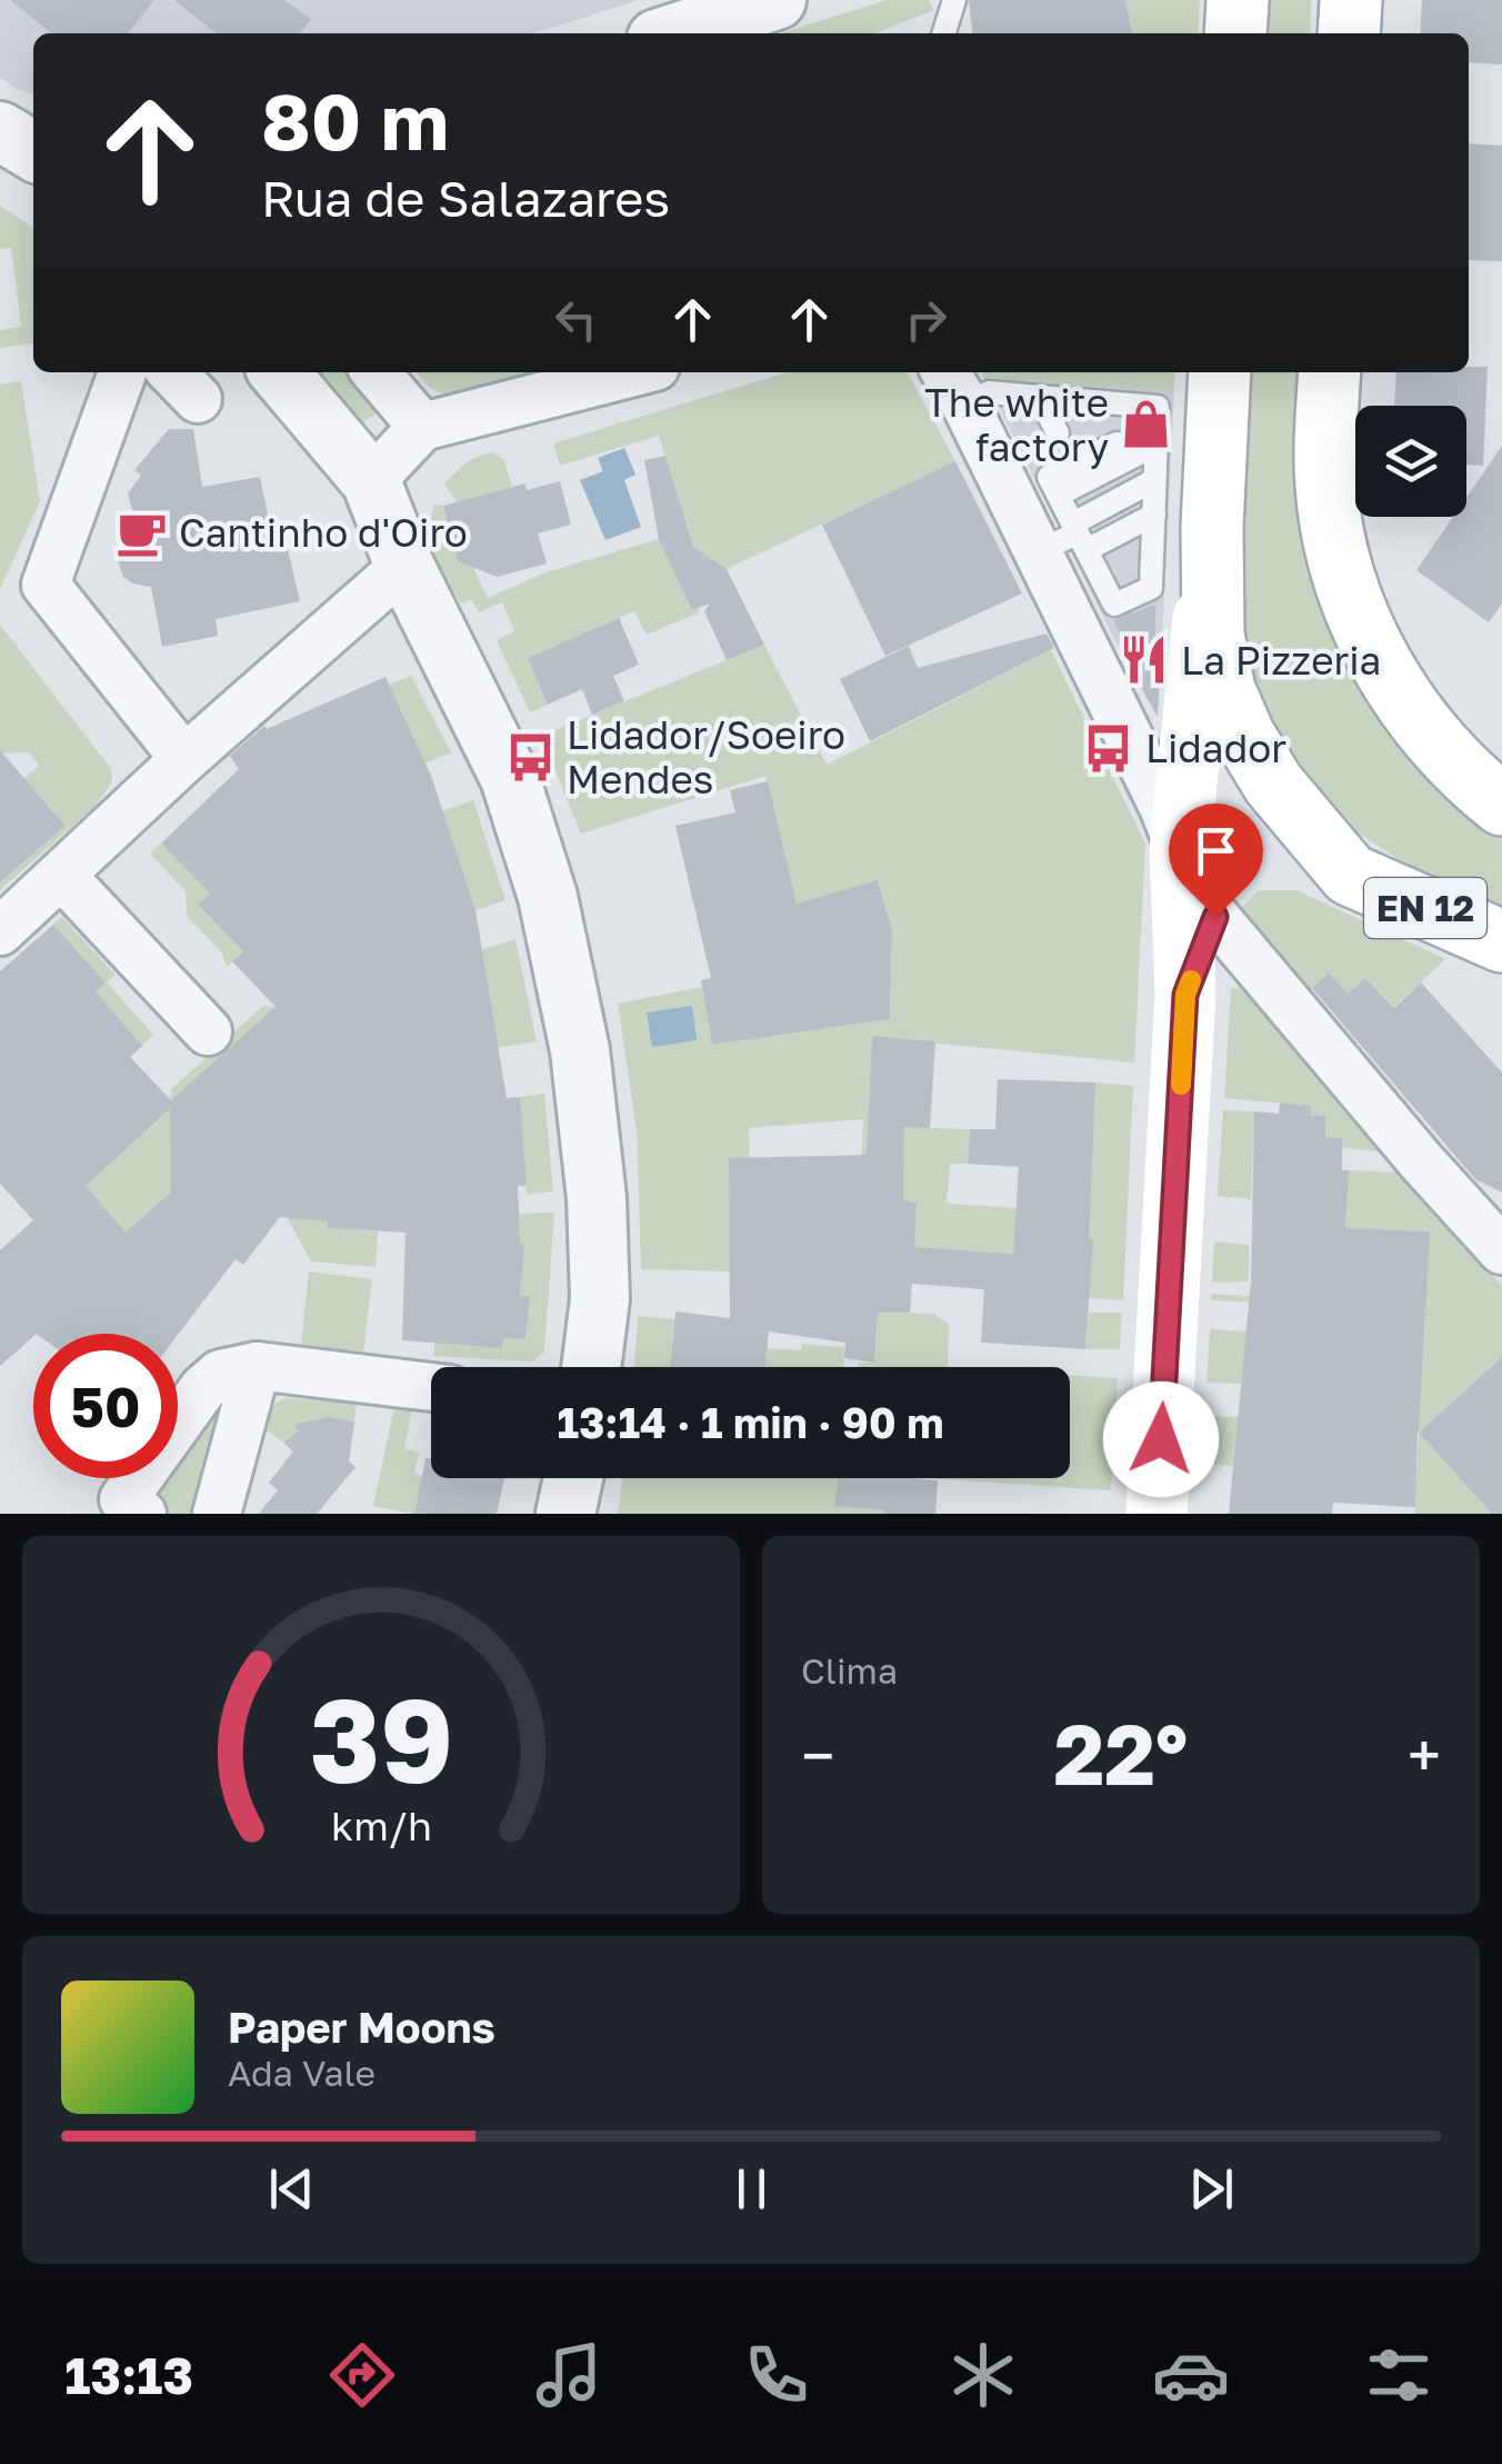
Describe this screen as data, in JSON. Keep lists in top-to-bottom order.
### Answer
{
  "streets": {
    "main road": ["EN 12"]
  },
  "places": {
    "shop": ["The white factory"],
    "cafe": ["Cantinho d'Oiro"],
    "restaurant": ["La Pizzeria"],
    "bus stop": ["Lidador", "Lidador/Soeiro Mendes"]
  },
  "page": {
    "turn": ["80 m", "Rua de Salazares"],
    "limit": "50",
    "trip": "13:14 · 1 min · 90 m",
    "tile": "Clima",
    "heat": ["−", "22°", "+"],
    "song": ["Paper Moons", "Ada Vale"],
    "tabs": "13:13",
    "gauge": ["39", "km/h"]
  }
}
